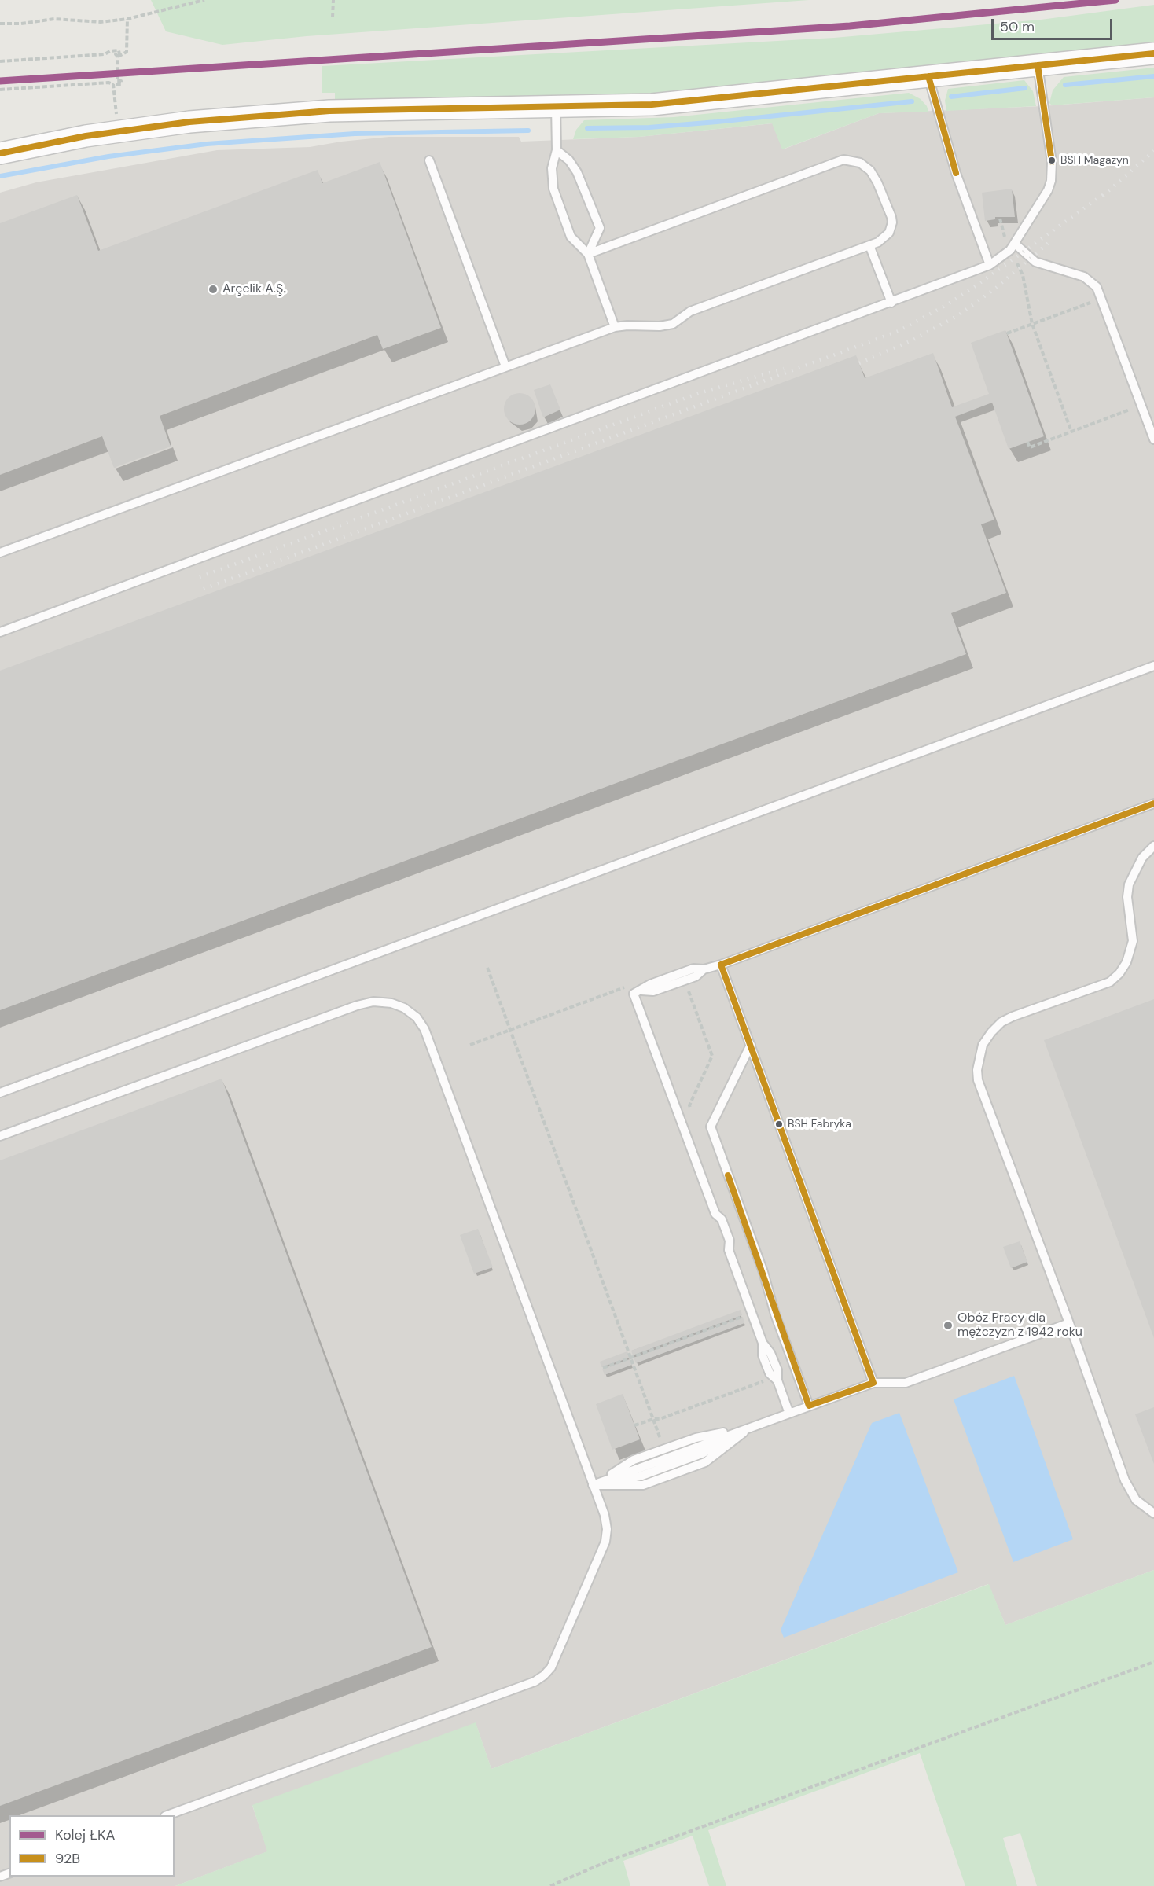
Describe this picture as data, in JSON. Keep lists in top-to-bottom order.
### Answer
{
  "places": [
    "BSH Magazyn",
    "Arçelik A.Ş.",
    "BSH Fabryka",
    "Obóz Pracy dla mężczyzn z 1942 roku"
  ],
  "lines": ["rail line ŁKA", "transit line 92B"],
  "legend": ["Kolej ŁKA", "92B"],
  "scale_bar": "50 m"
}
